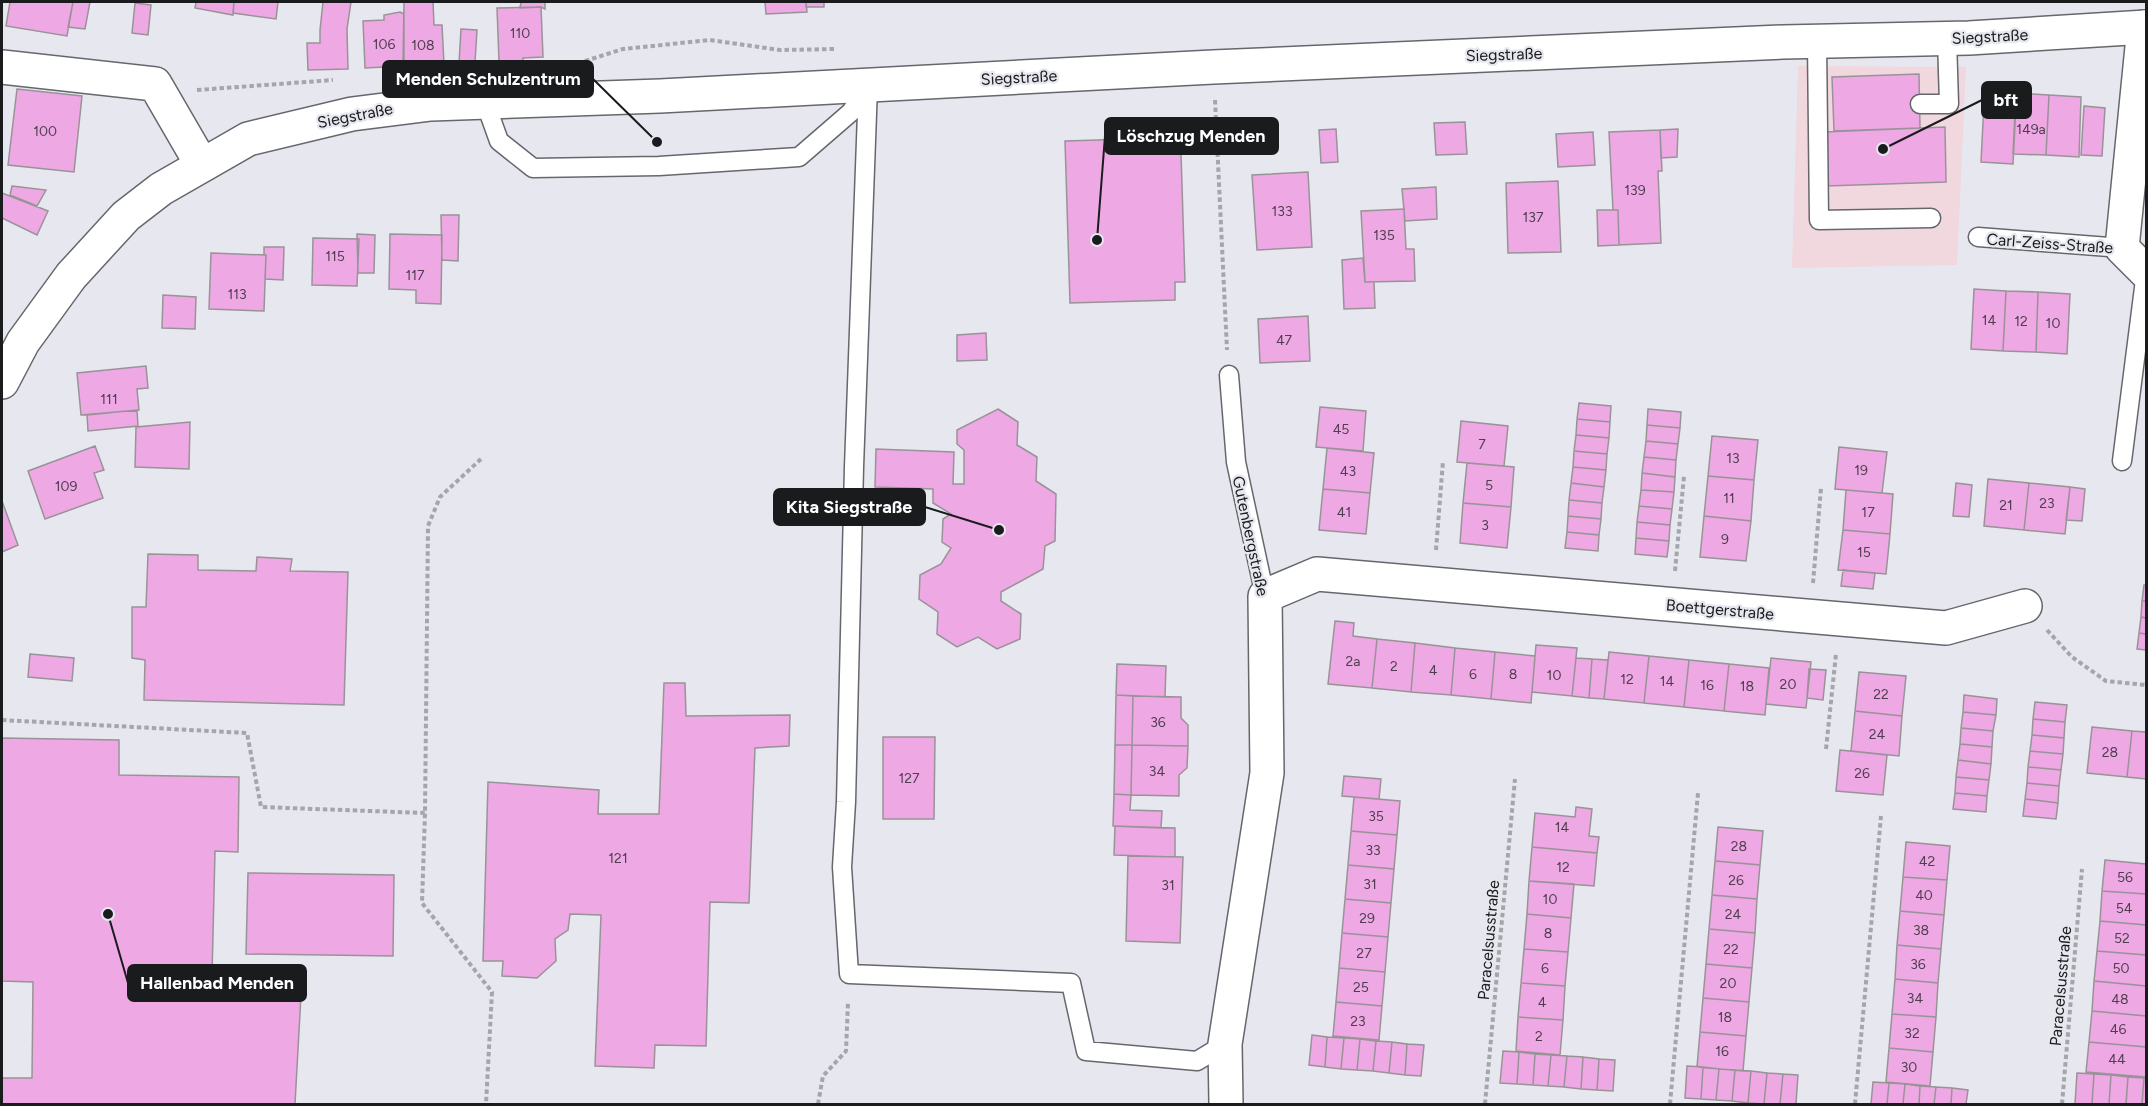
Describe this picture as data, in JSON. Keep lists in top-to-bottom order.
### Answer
{
  "streets": {
    "main road": [
      "Siegstraße",
      "Carl-Zeiss-Straße",
      "Gutenbergstraße",
      "Boettgerstraße"
    ],
    "path": ["Paracelsusstraße"]
  },
  "crossings": [
    ["Siegstraße", "Carl-Zeiss-Straße"],
    ["Gutenbergstraße", "Boettgerstraße"]
  ],
  "places": [
    "Menden Schulzentrum",
    "bft",
    "Löschzug Menden",
    "Kita Siegstraße",
    "Hallenbad Menden"
  ],
  "house_numbers": [
    "110",
    "106",
    "108",
    "149a",
    "100",
    "139",
    "133",
    "137",
    "135",
    "115",
    "117",
    "113",
    "14",
    "12",
    "10",
    "47",
    "111",
    "45",
    "7",
    "13",
    "19",
    "43",
    "5",
    "109",
    "11",
    "23",
    "21",
    "41",
    "17",
    "3",
    "9",
    "15",
    "2a",
    "2",
    "4",
    "6",
    "8",
    "10",
    "12",
    "14",
    "20",
    "16",
    "18",
    "22",
    "36",
    "24",
    "28",
    "34",
    "26",
    "127",
    "35",
    "14",
    "28",
    "33",
    "121",
    "42",
    "12",
    "56",
    "26",
    "31",
    "31",
    "40",
    "10",
    "54",
    "24",
    "29",
    "38",
    "8",
    "52",
    "22",
    "27",
    "36",
    "6",
    "50",
    "20",
    "25",
    "34",
    "48",
    "4",
    "18",
    "23",
    "46",
    "32",
    "2",
    "16",
    "44",
    "30"
  ]
}
